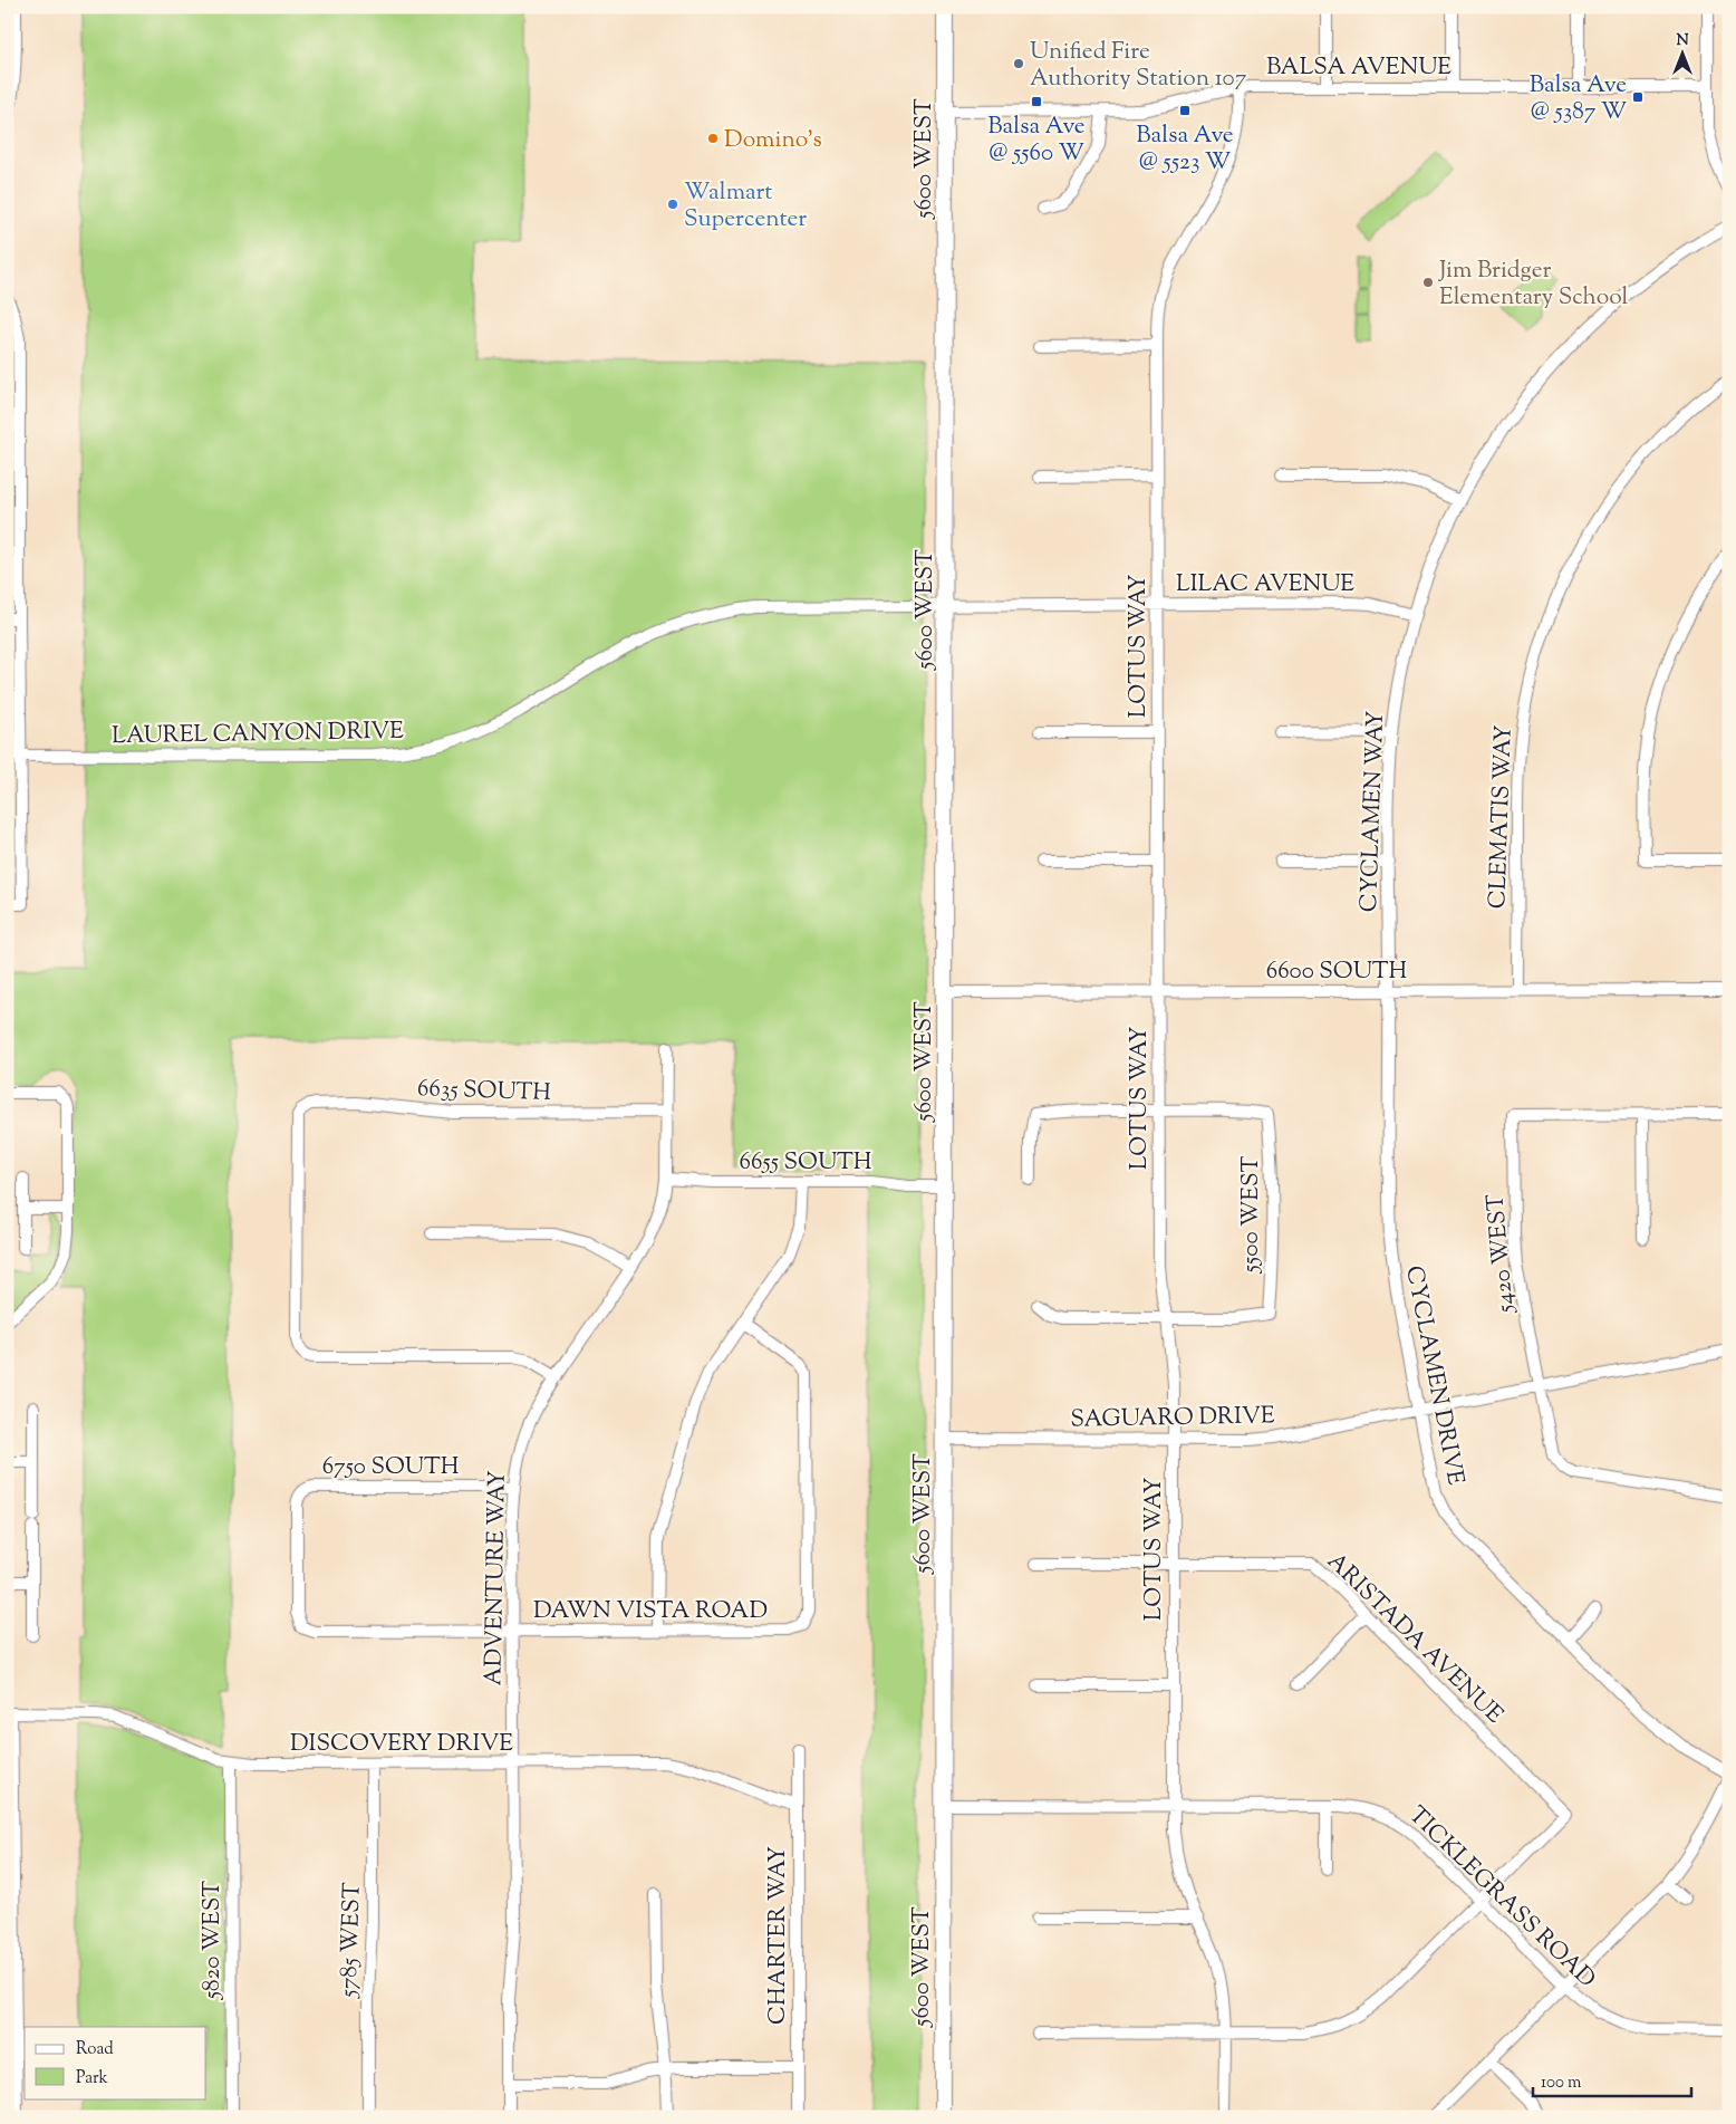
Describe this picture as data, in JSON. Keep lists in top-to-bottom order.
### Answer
{
  "streets": {
    "main road": ["5600 WEST"],
    "street": [
      "BALSA AVENUE",
      "LILAC AVENUE",
      "LOTUS WAY",
      "LAUREL CANYON DRIVE",
      "CYCLAMEN WAY",
      "CLEMATIS WAY",
      "6600 SOUTH",
      "6635 SOUTH",
      "6655 SOUTH",
      "5500 WEST",
      "5420 WEST",
      "CYCLAMEN DRIVE",
      "SAGUARO DRIVE",
      "6750 SOUTH",
      "ADVENTURE WAY",
      "DAWN VISTA ROAD",
      "ARISTADA AVENUE",
      "DISCOVERY DRIVE",
      "TICKLEGRASS ROAD",
      "CHARTER WAY",
      "5820 WEST",
      "5785 WEST"
    ]
  },
  "crossings": [
    ["BALSA AVENUE", "5600 WEST"],
    ["BALSA AVENUE", "LOTUS WAY"],
    ["5600 WEST", "LILAC AVENUE"],
    ["5600 WEST", "LAUREL CANYON DRIVE"],
    ["5600 WEST", "6600 SOUTH"],
    ["5600 WEST", "6655 SOUTH"],
    ["5600 WEST", "SAGUARO DRIVE"],
    ["5600 WEST", "TICKLEGRASS ROAD"],
    ["LILAC AVENUE", "LOTUS WAY"],
    ["LILAC AVENUE", "LAUREL CANYON DRIVE"],
    ["LILAC AVENUE", "CYCLAMEN WAY"],
    ["LOTUS WAY", "6600 SOUTH"],
    ["LOTUS WAY", "5500 WEST"],
    ["LOTUS WAY", "SAGUARO DRIVE"],
    ["LOTUS WAY", "ARISTADA AVENUE"],
    ["LOTUS WAY", "TICKLEGRASS ROAD"],
    ["CYCLAMEN WAY", "6600 SOUTH"],
    ["CYCLAMEN WAY", "CYCLAMEN DRIVE"],
    ["CLEMATIS WAY", "6600 SOUTH"],
    ["6600 SOUTH", "CYCLAMEN DRIVE"],
    ["6635 SOUTH", "ADVENTURE WAY"],
    ["6655 SOUTH", "ADVENTURE WAY"],
    ["5420 WEST", "SAGUARO DRIVE"],
    ["CYCLAMEN DRIVE", "SAGUARO DRIVE"],
    ["6750 SOUTH", "ADVENTURE WAY"],
    ["6750 SOUTH", "DAWN VISTA ROAD"],
    ["ADVENTURE WAY", "DAWN VISTA ROAD"],
    ["ADVENTURE WAY", "DISCOVERY DRIVE"],
    ["ARISTADA AVENUE", "TICKLEGRASS ROAD"],
    ["DISCOVERY DRIVE", "CHARTER WAY"],
    ["DISCOVERY DRIVE", "5820 WEST"],
    ["DISCOVERY DRIVE", "5785 WEST"]
  ],
  "places": {
    "other": [
      "Unified Fire Authority Station 107",
      "Domino's",
      "Walmart Supercenter",
      "Jim Bridger Elementary School"
    ],
    "transit": ["Balsa Ave @ 5387 W", "Balsa Ave @ 5560 W", "Balsa Ave @ 5523 W"]
  },
  "legend": ["Road", "Park"],
  "scale_bar": "100 m",
  "north": "top"
}
